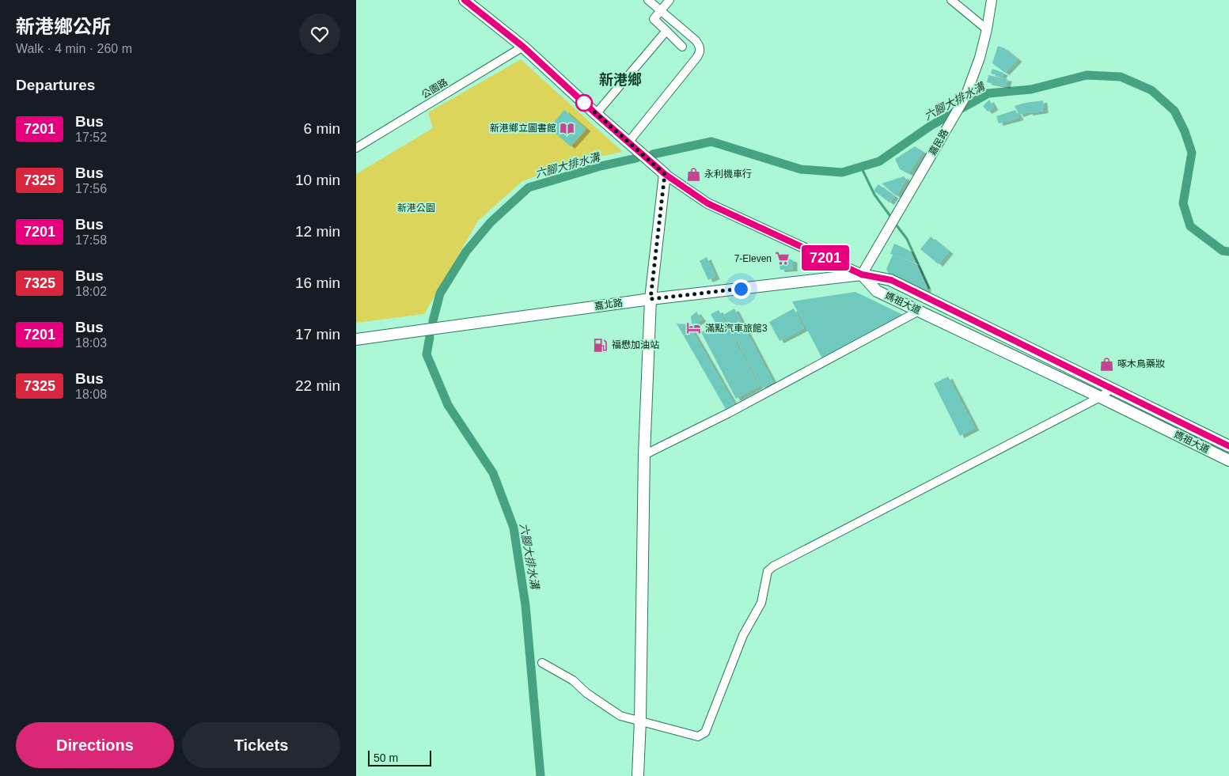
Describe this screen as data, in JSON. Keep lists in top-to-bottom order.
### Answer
{
  "streets": {
    "main road": ["媽祖大道", "嘉北路"],
    "street": ["公園路", "嘉民路"]
  },
  "crossings": [
    ["嘉民路", "媽祖大道"],
    ["嘉民路", "嘉北路"],
    ["媽祖大道", "嘉北路"]
  ],
  "districts": ["新港鄉"],
  "water": ["六腳大排水溝"],
  "parks": ["新港公園"],
  "places": {
    "library": ["新港鄉立圖書館"],
    "shop": ["永利機車行", "啄木鳥藥妝"],
    "supermarket": ["7-Eleven"],
    "hotel": ["滿點汽車旅館3"],
    "fuel station": ["福懋加油站"]
  },
  "lines": ["bus line 7201"],
  "scale_bar": "50 m",
  "page": {
    "heading": [
      ["新港鄉公所", "Walk · 4 min · 260 m"],
      "Departures"
    ],
    "on_map": "7201",
    "list": [
      {
        "mark": "7201",
        "name": "Bus",
        "note": "17:52",
        "value": "6 min"
      },
      {
        "mark": "7325",
        "name": "Bus",
        "note": "17:56",
        "value": "10 min"
      },
      {
        "mark": "7201",
        "name": "Bus",
        "note": "17:58",
        "value": "12 min"
      },
      {
        "mark": "7325",
        "name": "Bus",
        "note": "18:02",
        "value": "16 min"
      },
      {
        "mark": "7201",
        "name": "Bus",
        "note": "18:03",
        "value": "17 min"
      },
      {
        "mark": "7325",
        "name": "Bus",
        "note": "18:08",
        "value": "22 min"
      }
    ],
    "buttons": ["Directions", "Tickets"],
    "scale": "50 m"
  }
}
